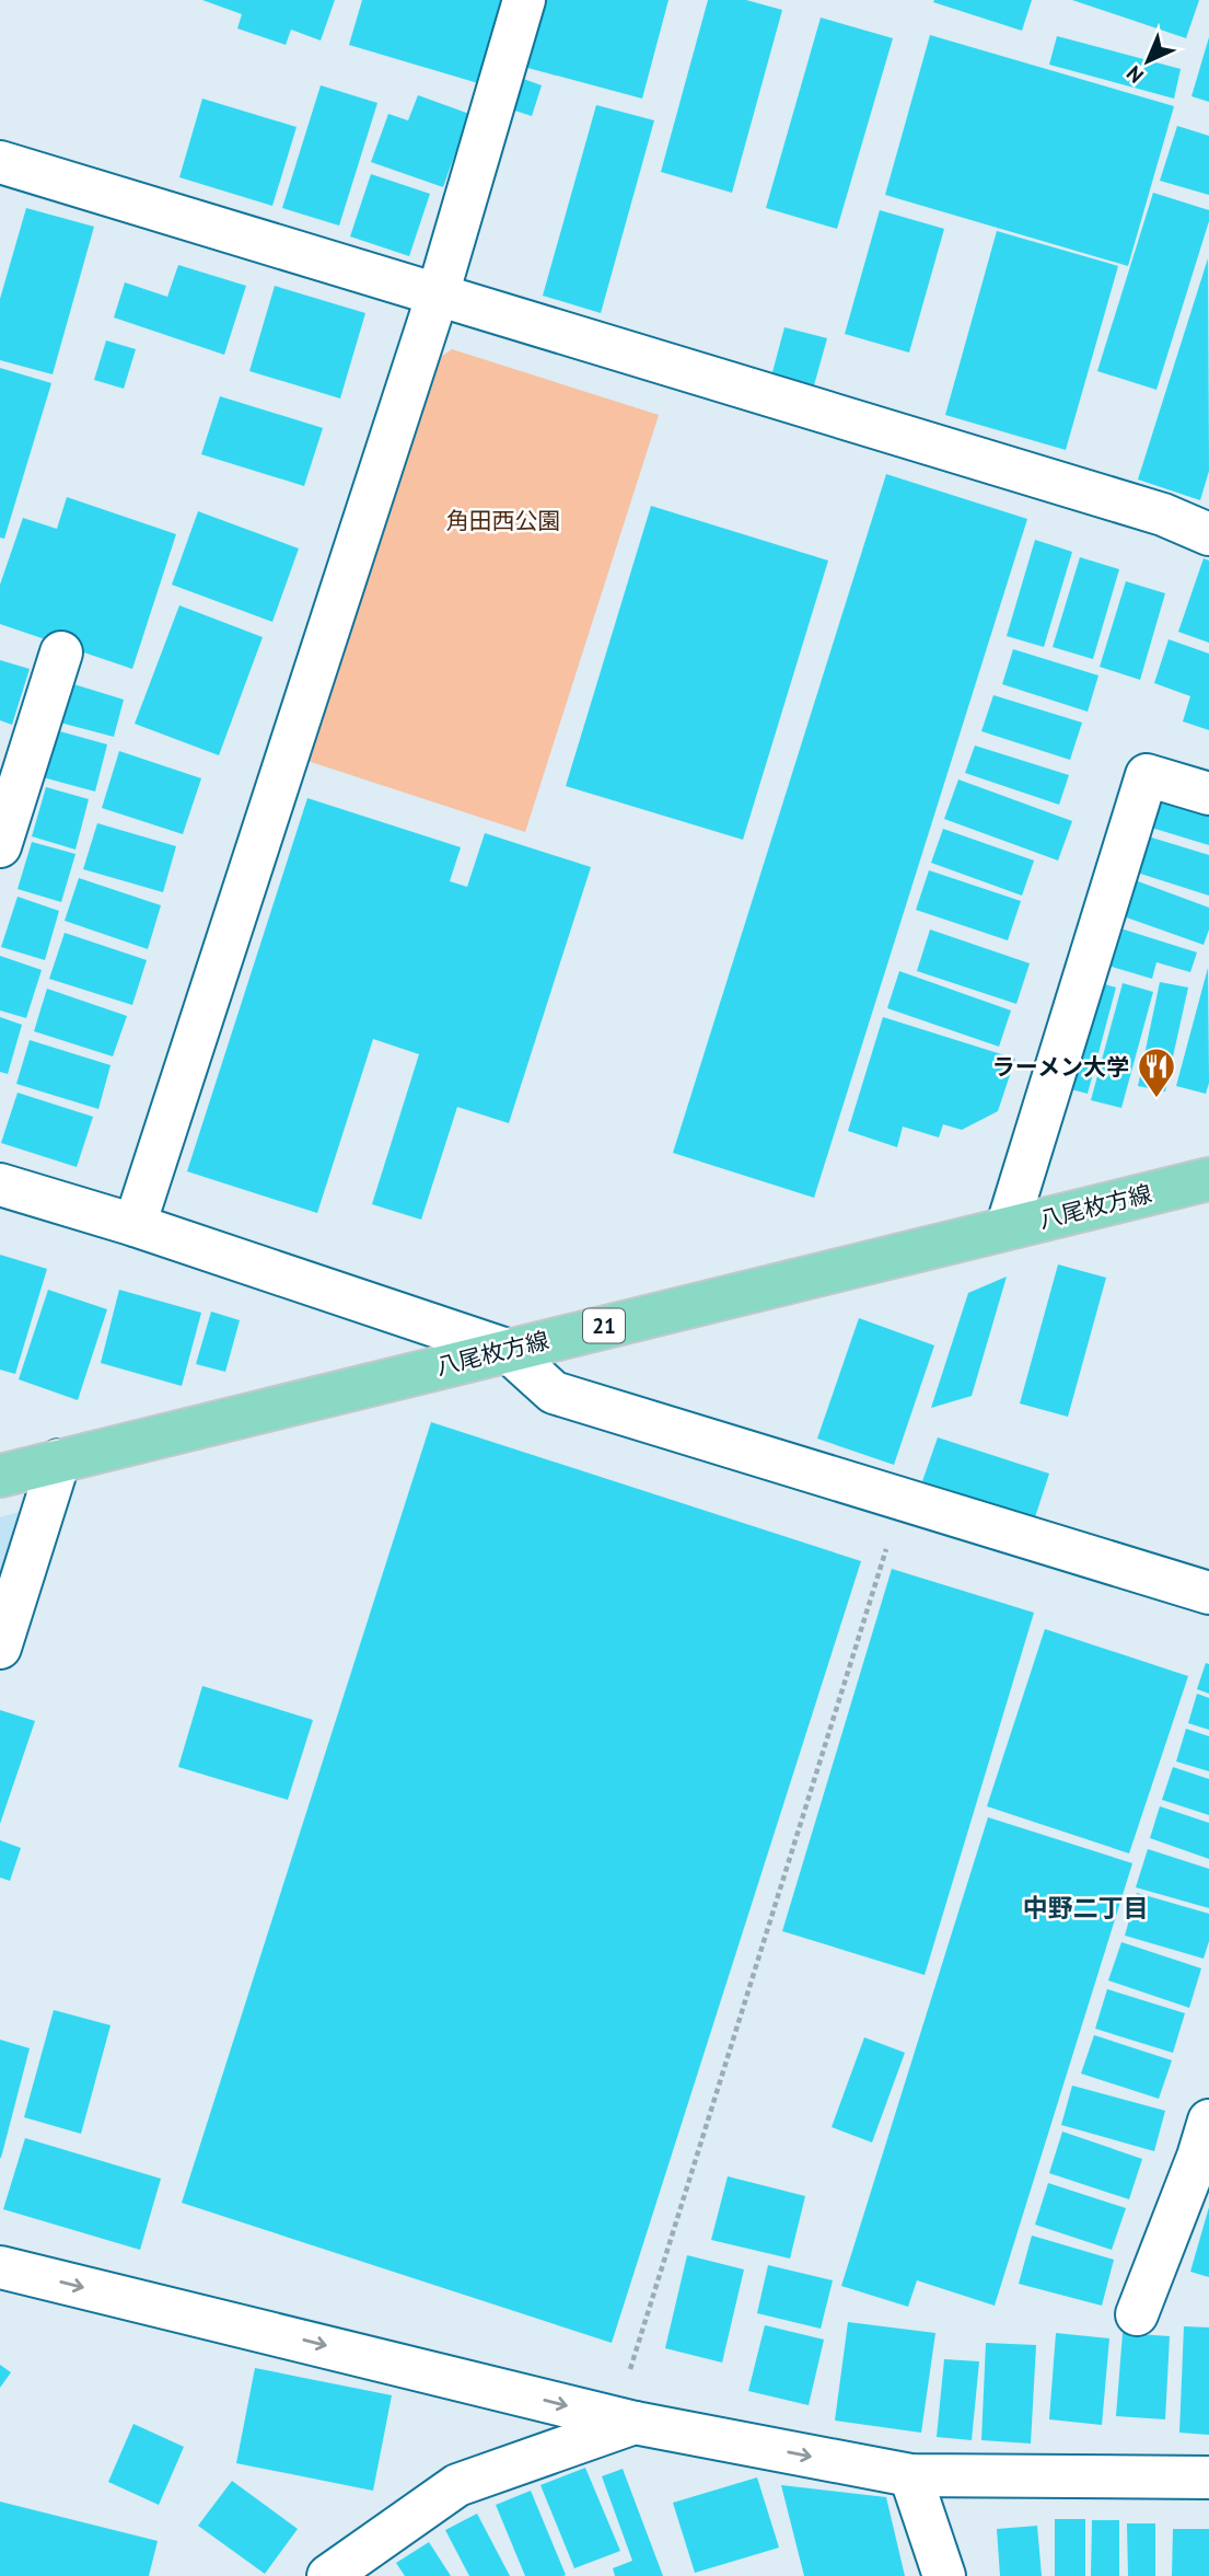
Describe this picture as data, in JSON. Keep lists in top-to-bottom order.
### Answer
{
  "streets": {
    "main road": ["八尾枚方線", "21"]
  },
  "districts": ["中野二丁目"],
  "parks": ["角田西公園"],
  "places": {
    "restaurant": ["ラーメン大学"]
  },
  "north": "bottom left"
}
